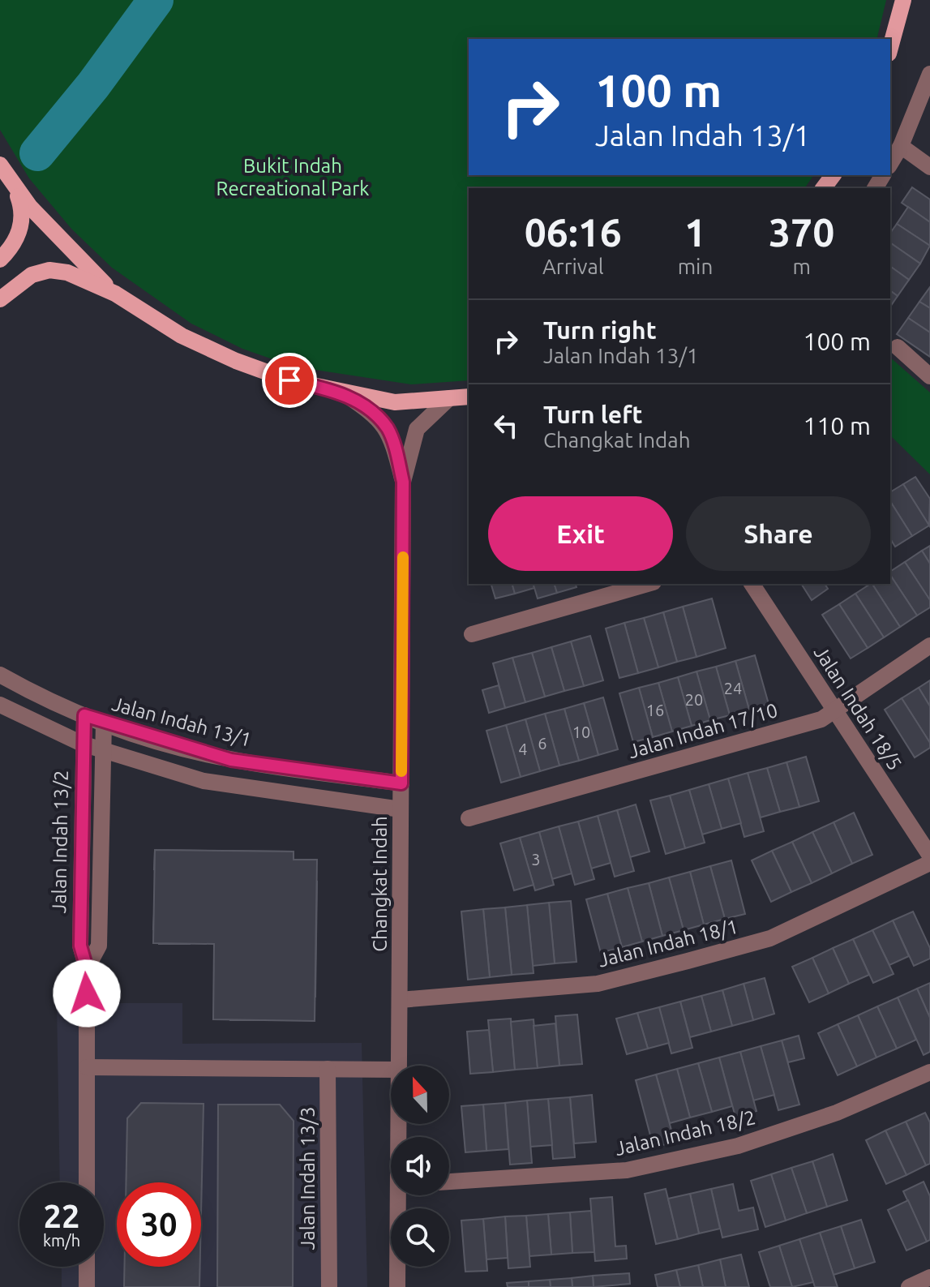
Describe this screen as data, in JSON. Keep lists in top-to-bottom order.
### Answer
{
  "streets": {
    "street": [
      "Jalan Indah 18/5",
      "Jalan Indah 13/1",
      "Jalan Indah 17/10",
      "Jalan Indah 13/2",
      "Changkat Indah",
      "Jalan Indah 18/1",
      "Jalan Indah 18/2",
      "Jalan Indah 13/3"
    ]
  },
  "crossings": [
    ["Jalan Indah 18/5", "Jalan Indah 17/10"],
    ["Jalan Indah 13/1", "Jalan Indah 13/2"],
    ["Jalan Indah 13/1", "Changkat Indah"],
    ["Changkat Indah", "Jalan Indah 18/1"]
  ],
  "parks": ["Bukit Indah Recreational Park"],
  "house_numbers": [
    "24",
    "20",
    "16",
    "10",
    "6",
    "4",
    "3"
  ],
  "north": "top",
  "page": {
    "turn": ["100 m", "Jalan Indah 13/1"],
    "eta": [
      "06:16",
      "Arrival",
      "1",
      "min",
      "370",
      "m"
    ],
    "list": [
      {
        "name": "Turn right",
        "note": "Jalan Indah 13/1",
        "value": "100 m"
      },
      {
        "name": "Turn left",
        "note": "Changkat Indah",
        "value": "110 m"
      }
    ],
    "buttons": ["Exit", "Share"],
    "speed": "22 km/h",
    "limit": "30"
  }
}
